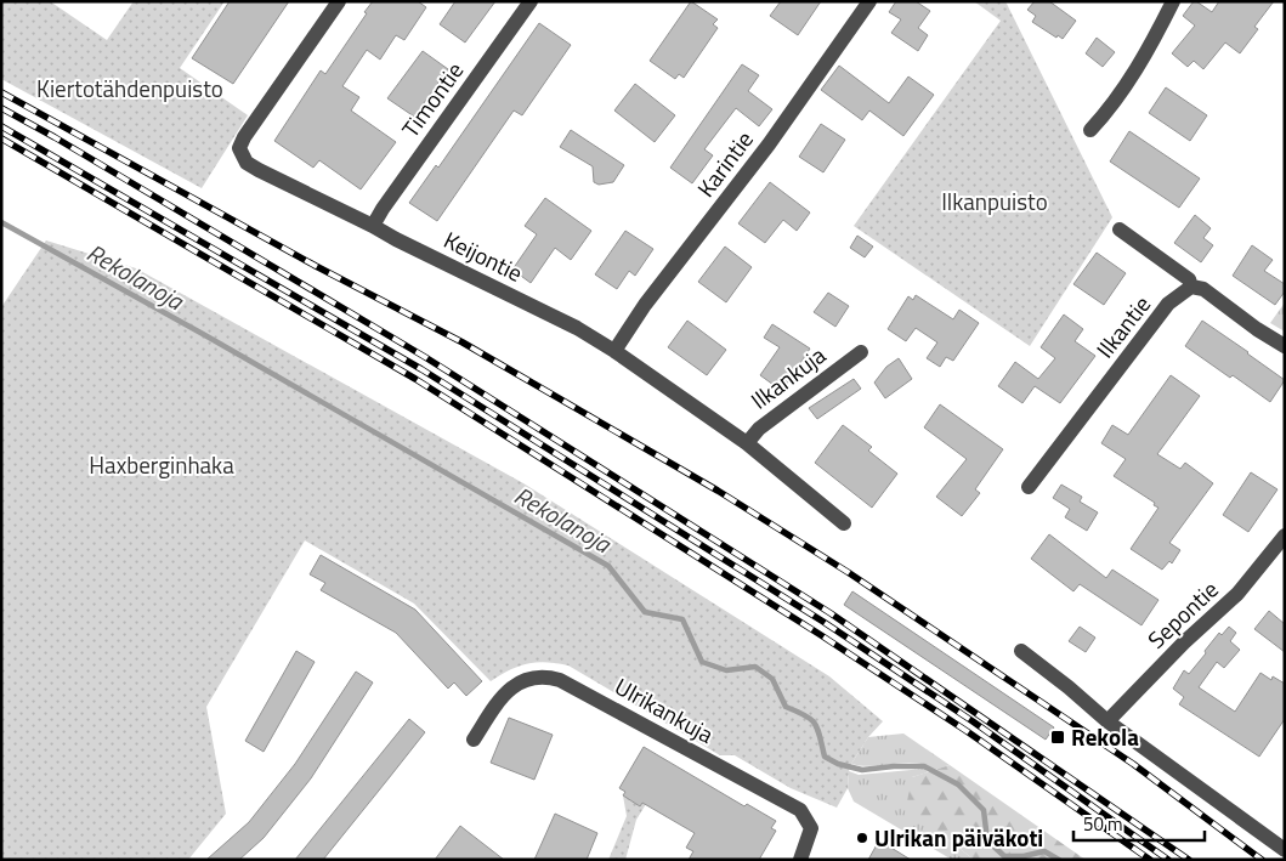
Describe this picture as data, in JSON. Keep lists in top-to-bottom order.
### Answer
{
  "streets": {
    "street": [
      "Timontie",
      "Karintie",
      "Keijontie",
      "Ilkantie",
      "Ilkankuja",
      "Sepontie",
      "Ulrikankuja"
    ]
  },
  "crossings": [
    ["Timontie", "Keijontie"],
    ["Karintie", "Keijontie"],
    ["Keijontie", "Ilkankuja"]
  ],
  "water": ["Rekolanoja"],
  "parks": ["Kiertotähdenpuisto", "Ilkanpuisto", "Haxberginhaka"],
  "places": {
    "transit": ["Rekola"],
    "other": ["Ulrikan päiväkoti"]
  },
  "scale_bar": "50 m"
}
